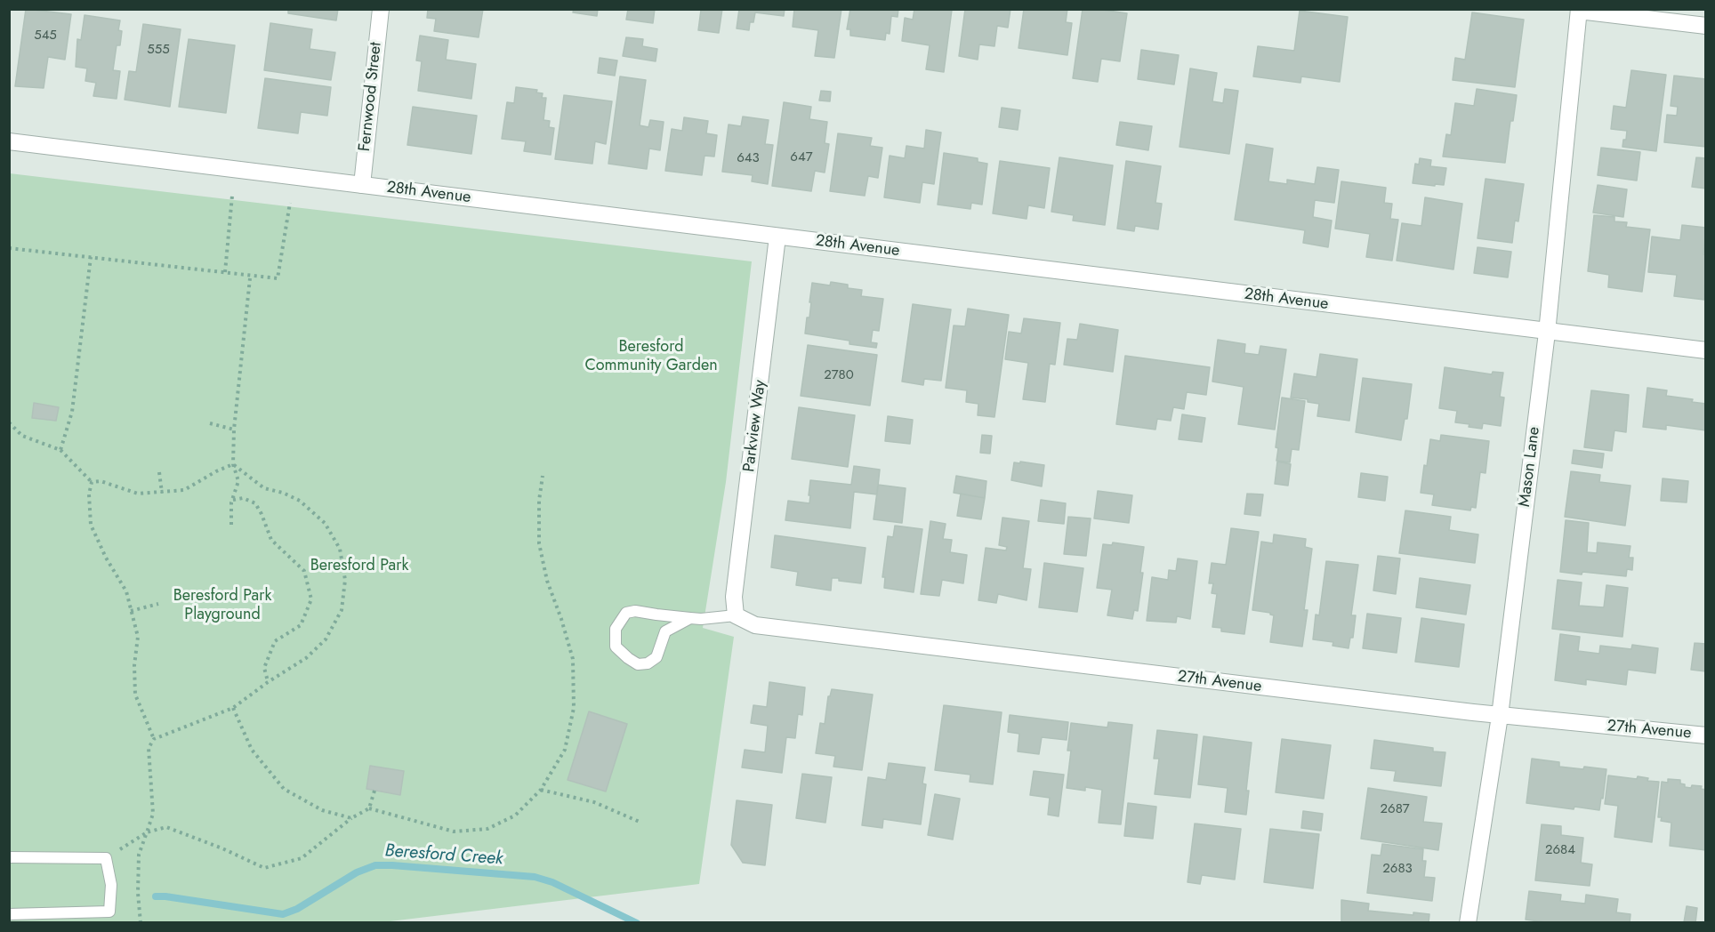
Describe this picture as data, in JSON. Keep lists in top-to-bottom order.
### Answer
{
  "streets": {
    "street": [
      "Fernwood Street",
      "28th Avenue",
      "Parkview Way",
      "Mason Lane",
      "27th Avenue"
    ]
  },
  "crossings": [
    ["Fernwood Street", "28th Avenue"],
    ["28th Avenue", "Parkview Way"],
    ["28th Avenue", "Mason Lane"],
    ["Parkview Way", "27th Avenue"],
    ["Mason Lane", "27th Avenue"]
  ],
  "water": ["Beresford Creek"],
  "parks": ["Beresford Community Garden", "Beresford Park", "Beresford Park Playground"],
  "house_numbers": [
    "545",
    "555",
    "647",
    "643",
    "2780",
    "2687",
    "2684",
    "2683"
  ]
}
